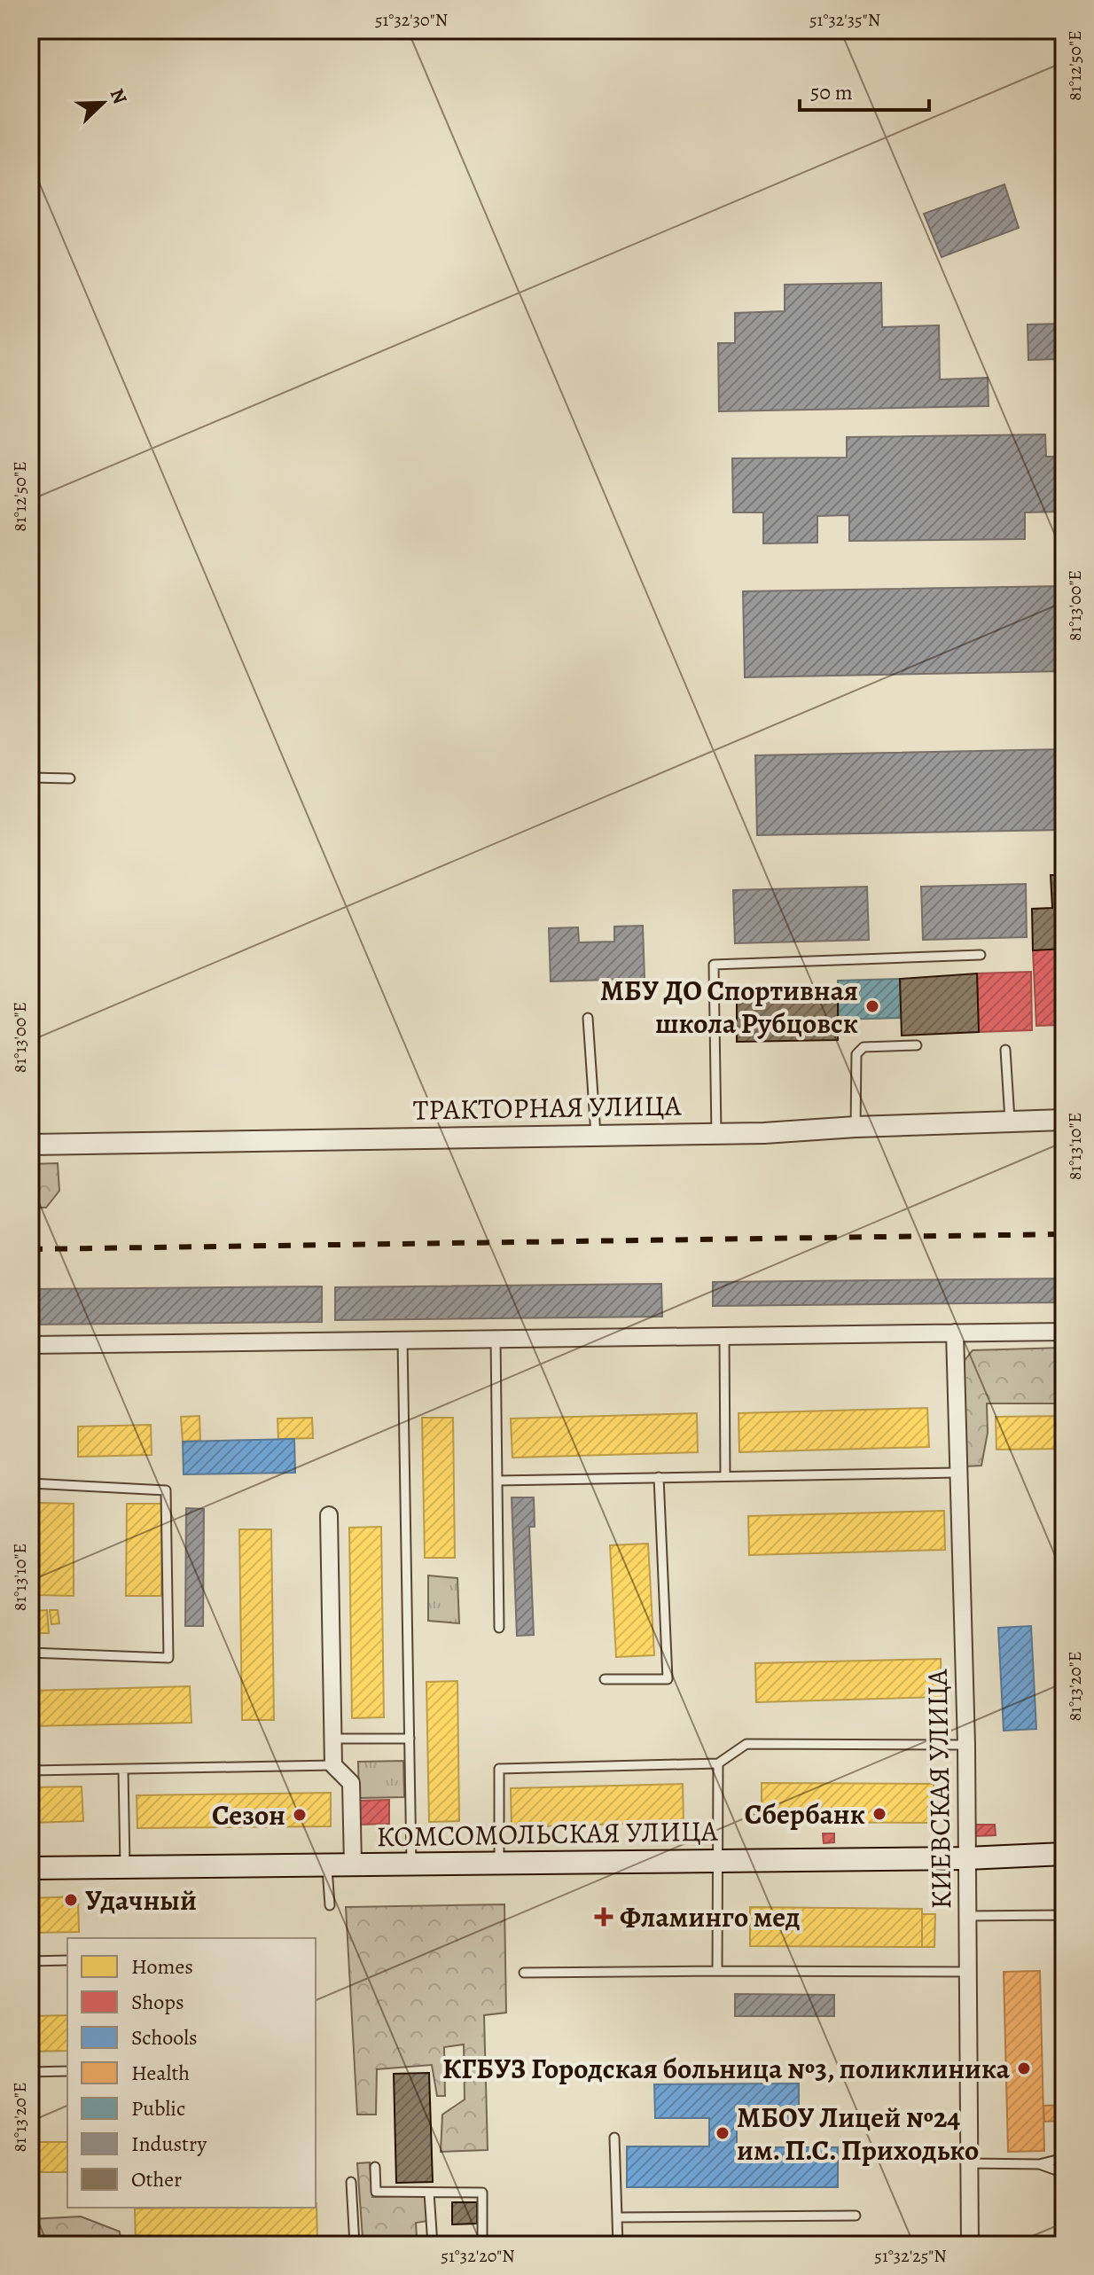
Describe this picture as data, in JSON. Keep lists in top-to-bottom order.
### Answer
{
  "streets": {
    "main road": ["КОМСОМОЛЬСКАЯ УЛИЦА"],
    "street": ["ТРАКТОРНАЯ УЛИЦА", "КИЕВСКАЯ УЛИЦА"]
  },
  "crossings": [
    ["КИЕВСКАЯ УЛИЦА", "КОМСОМОЛЬСКАЯ УЛИЦА"]
  ],
  "places": {
    "other": [
      "МБУ ДО Спортивная школа Рубцовск",
      "Сбербанк",
      "Сезон",
      "Удачный",
      "КГБУЗ Городская больница №3, поликлиника",
      "МБОУ Лицей №24 им. П.С. Приходько"
    ],
    "health": ["Фламинго мед"]
  },
  "legend": [
    "Homes",
    "Shops",
    "Schools",
    "Health",
    "Public",
    "Industry",
    "Other"
  ],
  "scale_bar": "50 m",
  "north": "top right",
  "coordinates": [
    "51°32'30\"N",
    "51°32'35\"N",
    "81°12'50\"E",
    "81°13'00\"E",
    "81°13'10\"E",
    "81°13'20\"E",
    "51°32'20\"N",
    "51°32'25\"N"
  ]
}
